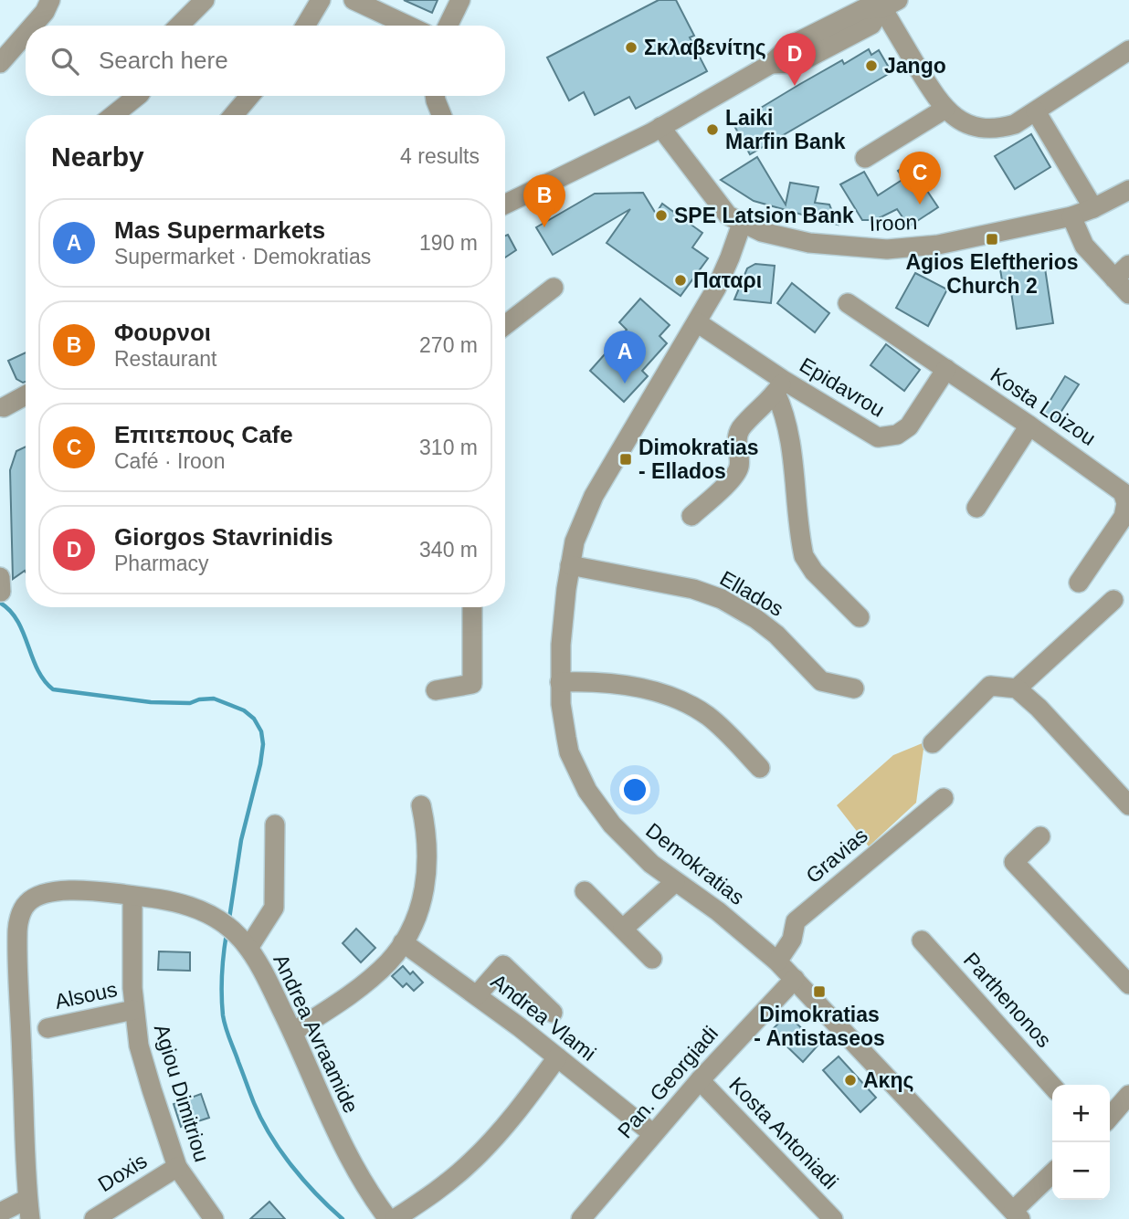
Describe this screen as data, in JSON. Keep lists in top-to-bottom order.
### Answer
{
  "streets": {
    "street": [
      "Iroon",
      "Epidavrou",
      "Kosta Loizou",
      "Ellados",
      "Gravias",
      "Demokratias",
      "Alsous",
      "Parthenonos",
      "Andrea Vlami",
      "Andrea Avraamide",
      "Pan. Georgiadi",
      "Agiou Dimitriou",
      "Kosta Antoniadi",
      "Doxis"
    ]
  },
  "crossings": [
    ["Iroon", "Demokratias"],
    ["Epidavrou", "Kosta Loizou"],
    ["Epidavrou", "Demokratias"],
    ["Ellados", "Demokratias"],
    ["Gravias", "Demokratias"],
    ["Demokratias", "Pan. Georgiadi"],
    ["Alsous", "Agiou Dimitriou"],
    ["Andrea Vlami", "Pan. Georgiadi"],
    ["Andrea Avraamide", "Agiou Dimitriou"],
    ["Pan. Georgiadi", "Kosta Antoniadi"],
    ["Agiou Dimitriou", "Doxis"]
  ],
  "places": {
    "other": [
      "Σκλαβενίτης",
      "Jango",
      "Laiki Marfin Bank",
      "SPE Latsion Bank",
      "Παταρι",
      "Ακης"
    ],
    "transit": ["Agios Eleftherios Church 2", "Dimokratias - Ellados", "Dimokratias - Antistaseos"]
  },
  "page": {
    "search": "Search here",
    "pins": [
      "D",
      "C",
      "B",
      "A"
    ],
    "heading": ["Nearby", "4 results"],
    "list": [
      {
        "mark": "A",
        "name": "Mas Supermarkets",
        "note": "Supermarket · Demokratias",
        "value": "190 m"
      },
      {
        "mark": "B",
        "name": "Φουρνοι",
        "note": "Restaurant",
        "value": "270 m"
      },
      {
        "mark": "C",
        "name": "Επιτεπους Cafe",
        "note": "Café · Iroon",
        "value": "310 m"
      },
      {
        "mark": "D",
        "name": "Giorgos Stavrinidis",
        "note": "Pharmacy",
        "value": "340 m"
      }
    ],
    "map_buttons": ["+", "−"]
  }
}
